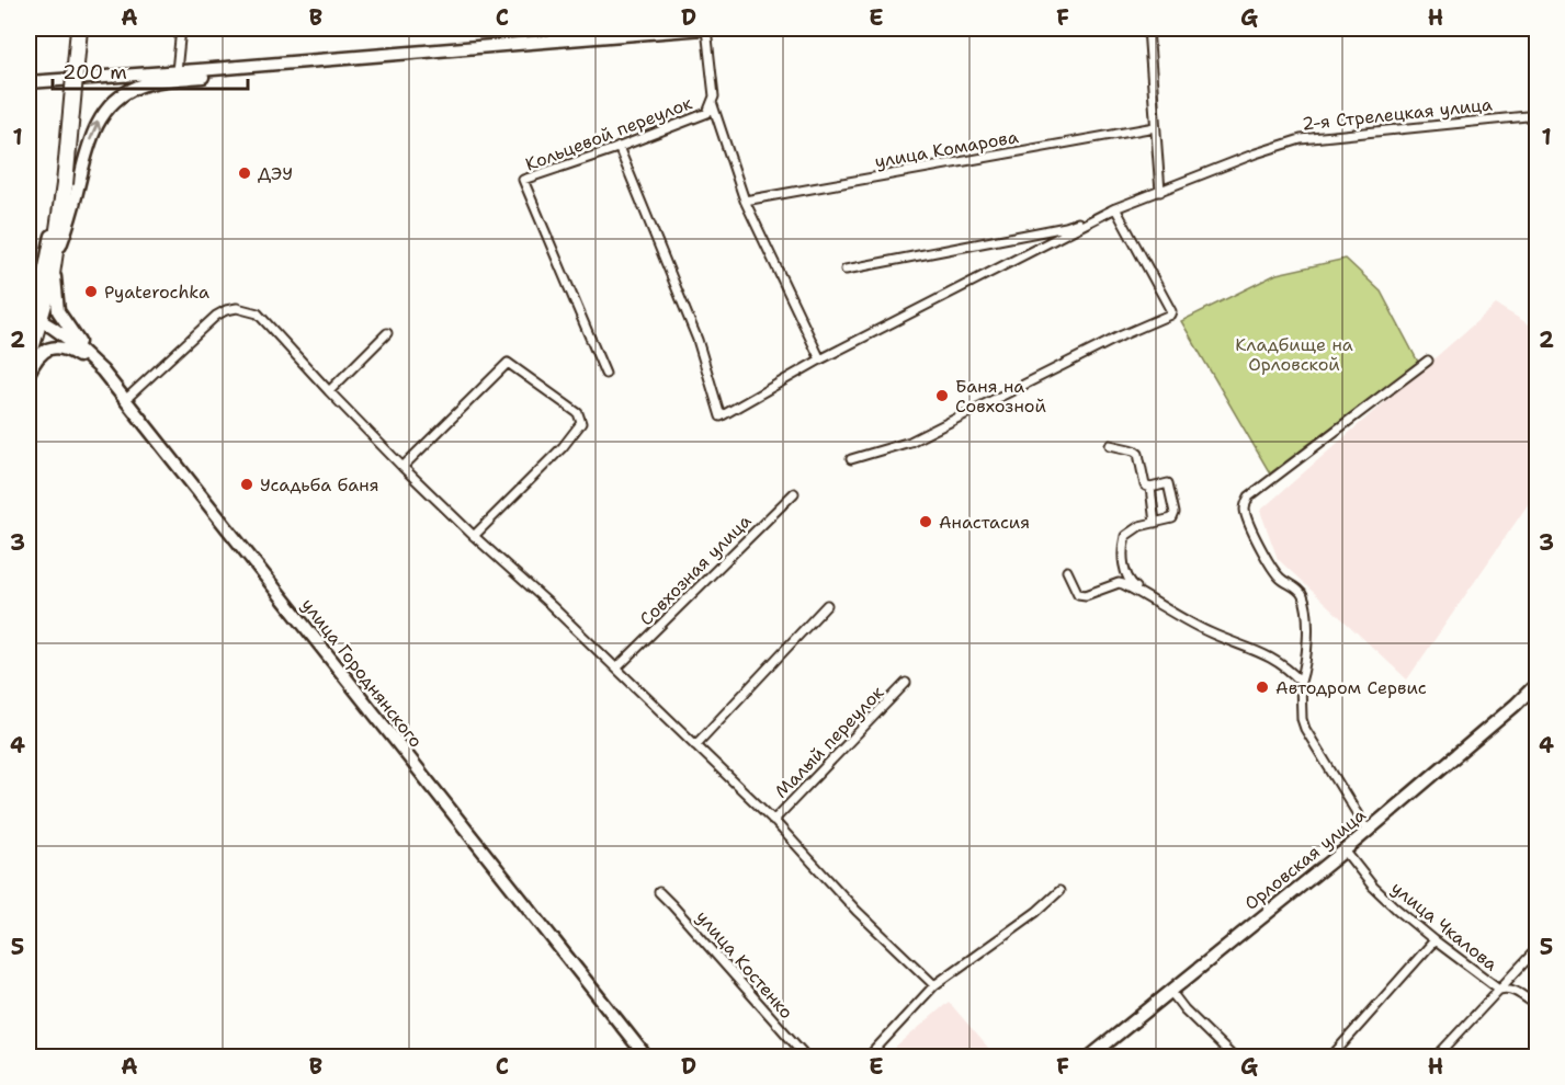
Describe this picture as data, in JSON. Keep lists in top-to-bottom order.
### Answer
{
  "streets": {
    "main road": ["улица Городнянского", "Орловская улица"],
    "street": [
      "2-я Стрелецкая улица",
      "Кольцевой переулок",
      "улица Комарова",
      "Совхозная улица",
      "Малый переулок",
      "улица Чкалова",
      "улица Костенко"
    ]
  },
  "crossings": [
    ["2-я Стрелецкая улица", "Кольцевой переулок"],
    ["Орловская улица", "улица Чкалова"]
  ],
  "parks": ["Кладбище на Орловской"],
  "places": [
    "ДЭУ",
    "Pyaterochka",
    "Баня на Совхозной",
    "Усадьба баня",
    "Анастасия",
    "Автодром Сервис"
  ],
  "scale_bar": "200 m",
  "grid": {
    "columns": [
      "A",
      "B",
      "C",
      "D",
      "E",
      "F",
      "G",
      "H"
    ],
    "rows": [
      "1",
      "2",
      "3",
      "4",
      "5"
    ]
  }
}
